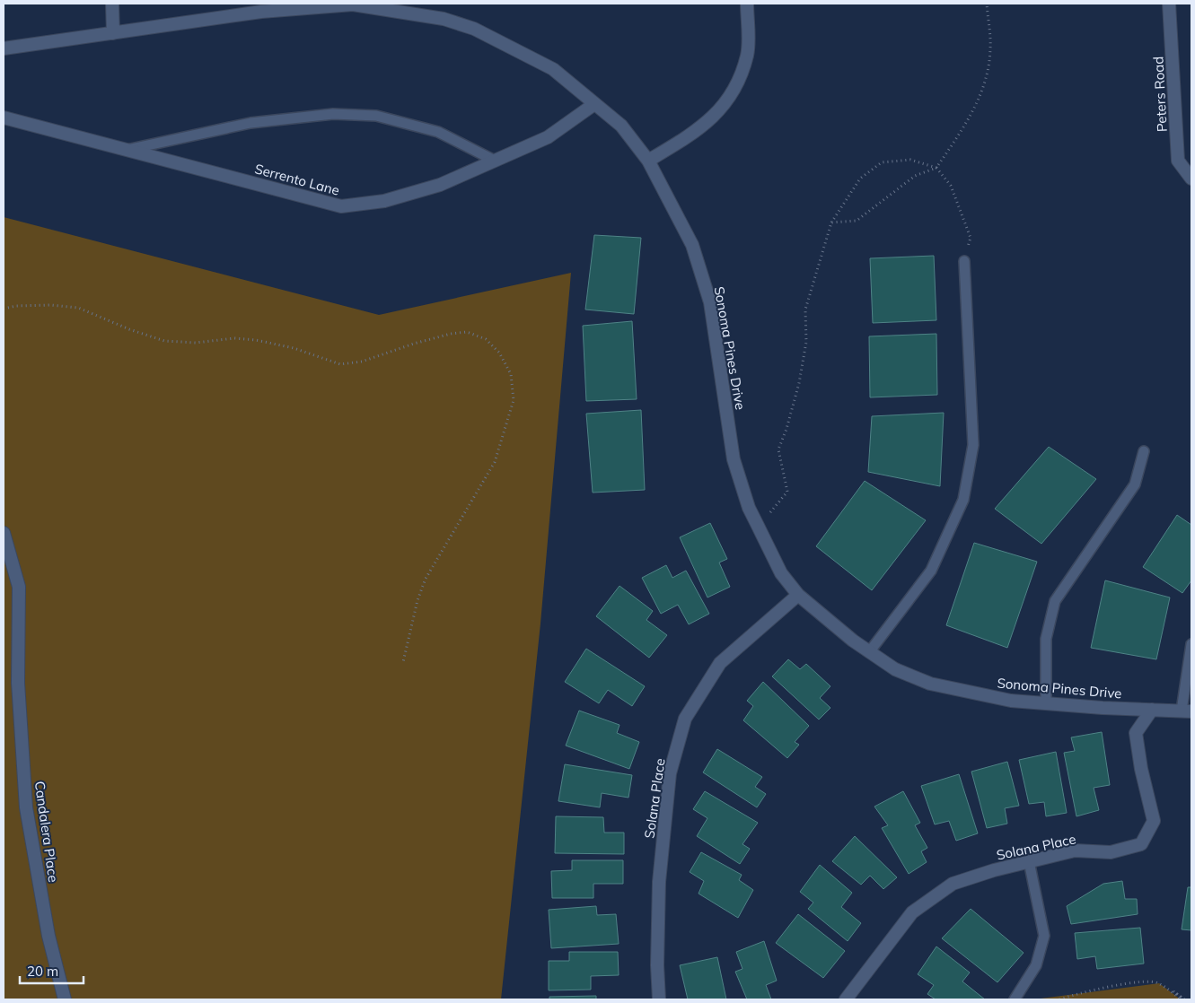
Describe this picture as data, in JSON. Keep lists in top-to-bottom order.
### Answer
{
  "streets": {
    "street": [
      "Peters Road",
      "Serrento Lane",
      "Sonoma Pines Drive",
      "Solana Place",
      "Candalera Place"
    ]
  },
  "crossings": [
    ["Serrento Lane", "Sonoma Pines Drive"],
    ["Sonoma Pines Drive", "Solana Place"]
  ],
  "scale_bar": "20 m"
}
